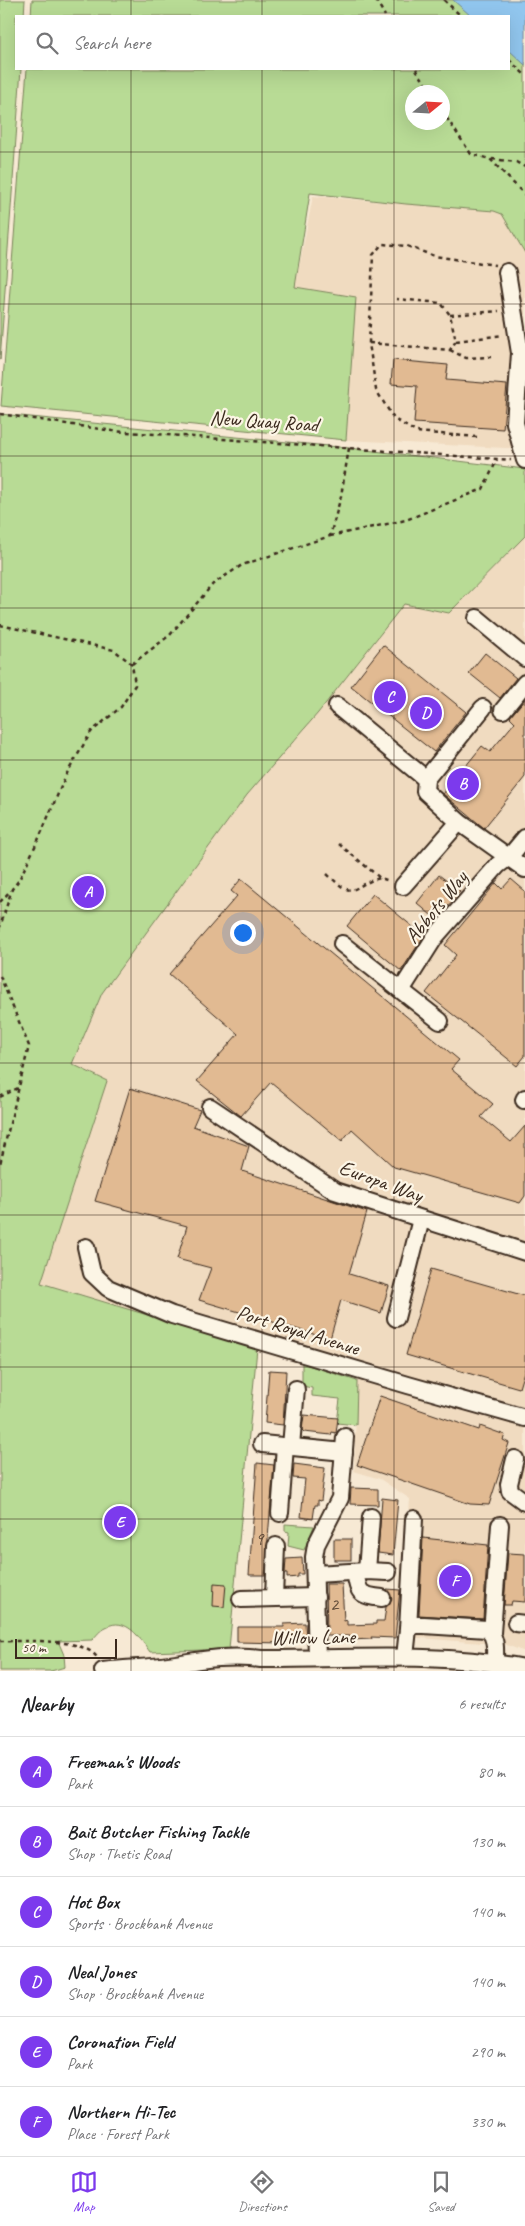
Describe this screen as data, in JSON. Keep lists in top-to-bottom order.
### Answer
{
  "streets": {
    "street": [
      "Abbots Way",
      "Europa Way",
      "Port Royal Avenue",
      "Willow Lane"
    ],
    "path": ["New Quay Road"]
  },
  "house_numbers": ["9", "2"],
  "scale_bar": "50 m",
  "north": "right",
  "page": {
    "search": "Search here",
    "pins": [
      "C",
      "D",
      "B",
      "A",
      "E",
      "F"
    ],
    "scale": "50 m",
    "heading": ["Nearby", "6 results"],
    "list": [
      {
        "mark": "A",
        "name": "Freeman's Woods",
        "note": "Park",
        "value": "80 m"
      },
      {
        "mark": "B",
        "name": "Bait Butcher Fishing Tackle",
        "note": "Shop · Thetis Road",
        "value": "130 m"
      },
      {
        "mark": "C",
        "name": "Hot Box",
        "note": "Sports · Brockbank Avenue",
        "value": "140 m"
      },
      {
        "mark": "D",
        "name": "Neal Jones",
        "note": "Shop · Brockbank Avenue",
        "value": "140 m"
      },
      {
        "mark": "E",
        "name": "Coronation Field",
        "note": "Park",
        "value": "290 m"
      },
      {
        "mark": "F",
        "name": "Northern Hi-Tec",
        "note": "Place · Forest Park",
        "value": "330 m"
      }
    ],
    "nav": ["Map", "Directions", "Saved"]
  }
}
